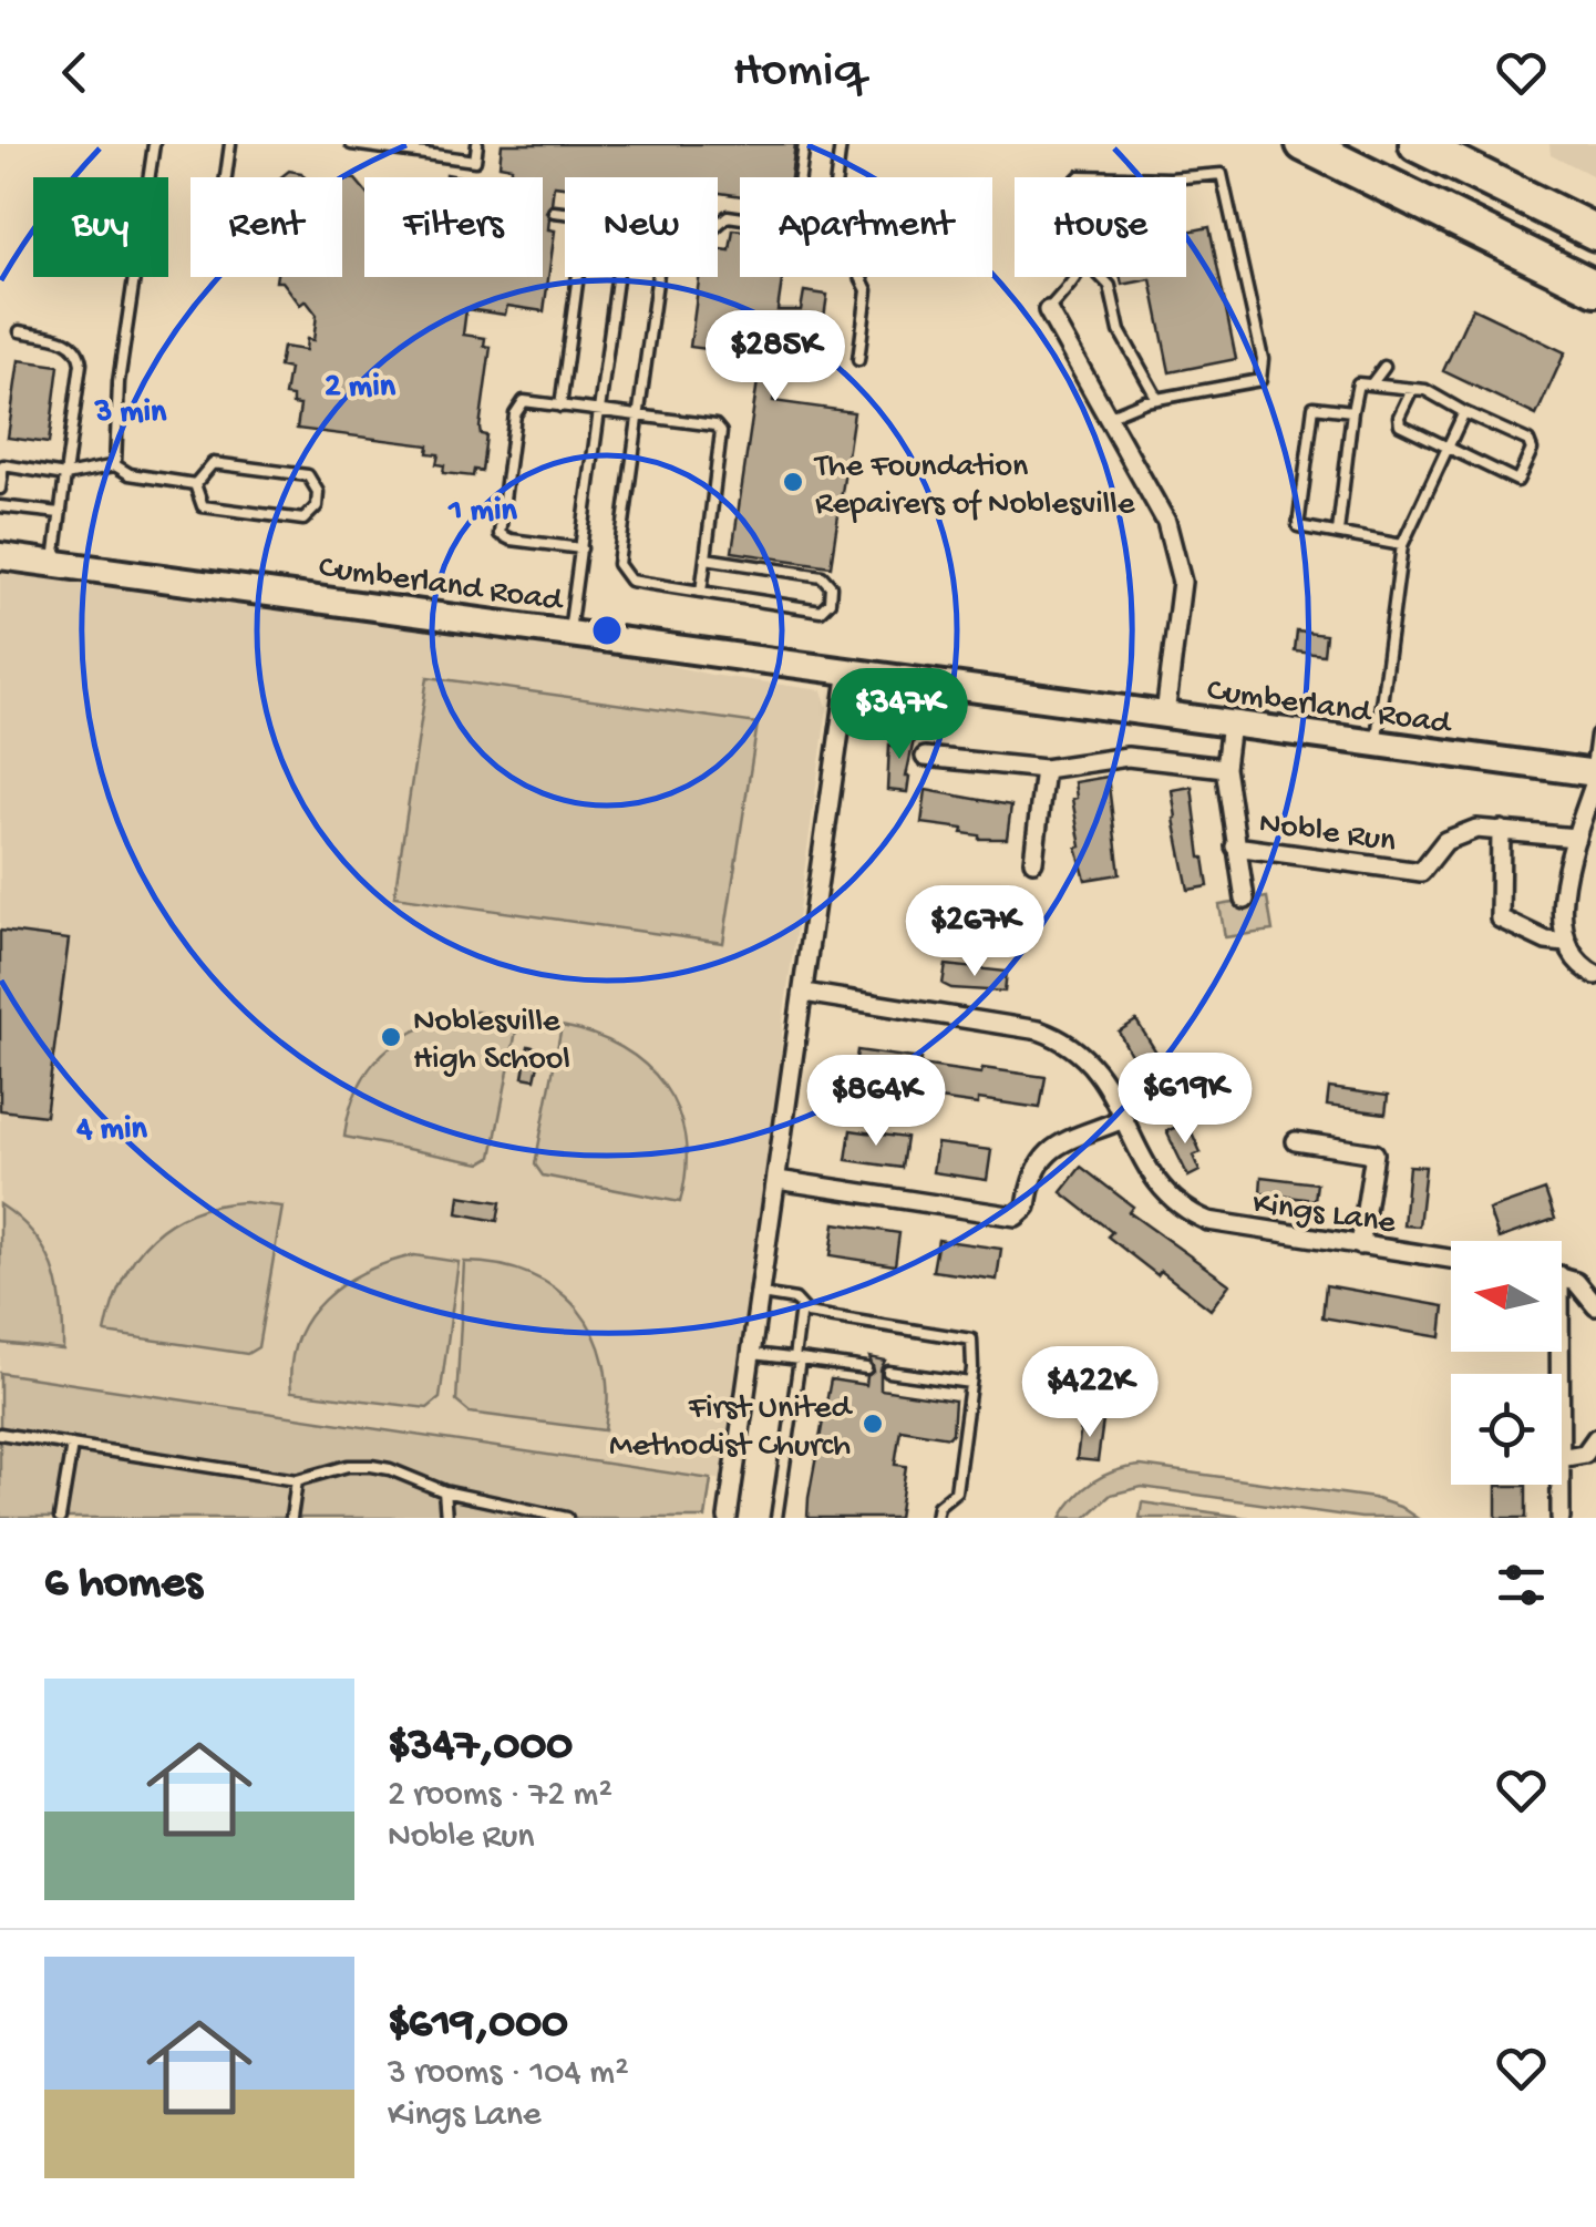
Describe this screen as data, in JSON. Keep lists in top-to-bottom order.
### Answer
{
  "streets": {
    "street": ["Cumberland Road", "Noble Run", "Kings Lane"]
  },
  "crossings": [
    ["Cumberland Road", "Noble Run"]
  ],
  "places": ["The Foundation Repairers of Noblesville", "Noblesville High School", "First United Methodist Church"],
  "north": "left",
  "page": {
    "header": "Homiq",
    "chip": [
      "Buy",
      "Rent",
      "Filters",
      "New",
      "Apartment",
      "House"
    ],
    "price": [
      "$285K",
      "$347K",
      "$267K",
      "$619K",
      "$864K",
      "$422K"
    ],
    "heading": "6 homes",
    "list": [
      {
        "name": "$347,000",
        "note": "2 rooms · 72 m² · Noble Run"
      },
      {
        "name": "$619,000",
        "note": "3 rooms · 104 m² · Kings Lane"
      }
    ]
  },
  "rings": [
    "2 min",
    "3 min",
    "1 min",
    "4 min"
  ]
}
